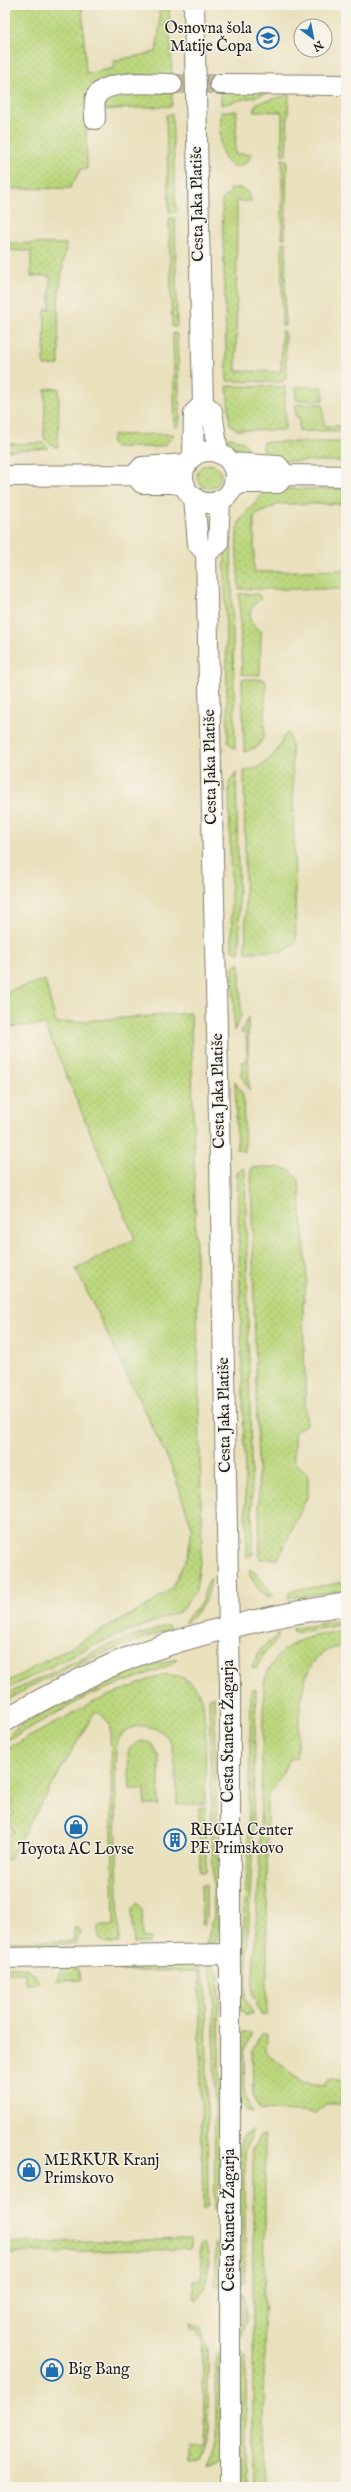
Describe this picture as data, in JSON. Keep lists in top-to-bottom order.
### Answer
{
  "streets": {
    "street": ["Cesta Jaka Platiše", "Cesta Staneta Žagarja"]
  },
  "crossings": [
    ["Cesta Jaka Platiše", "Cesta Staneta Žagarja"]
  ],
  "places": {
    "school or university": ["Osnovna šola Matije Čopa"],
    "shop": ["Toyota AC Lovse", "MERKUR Kranj Primskovo", "Big Bang"],
    "building": ["REGIA Center PE Primskovo"]
  },
  "north": "bottom right"
}
